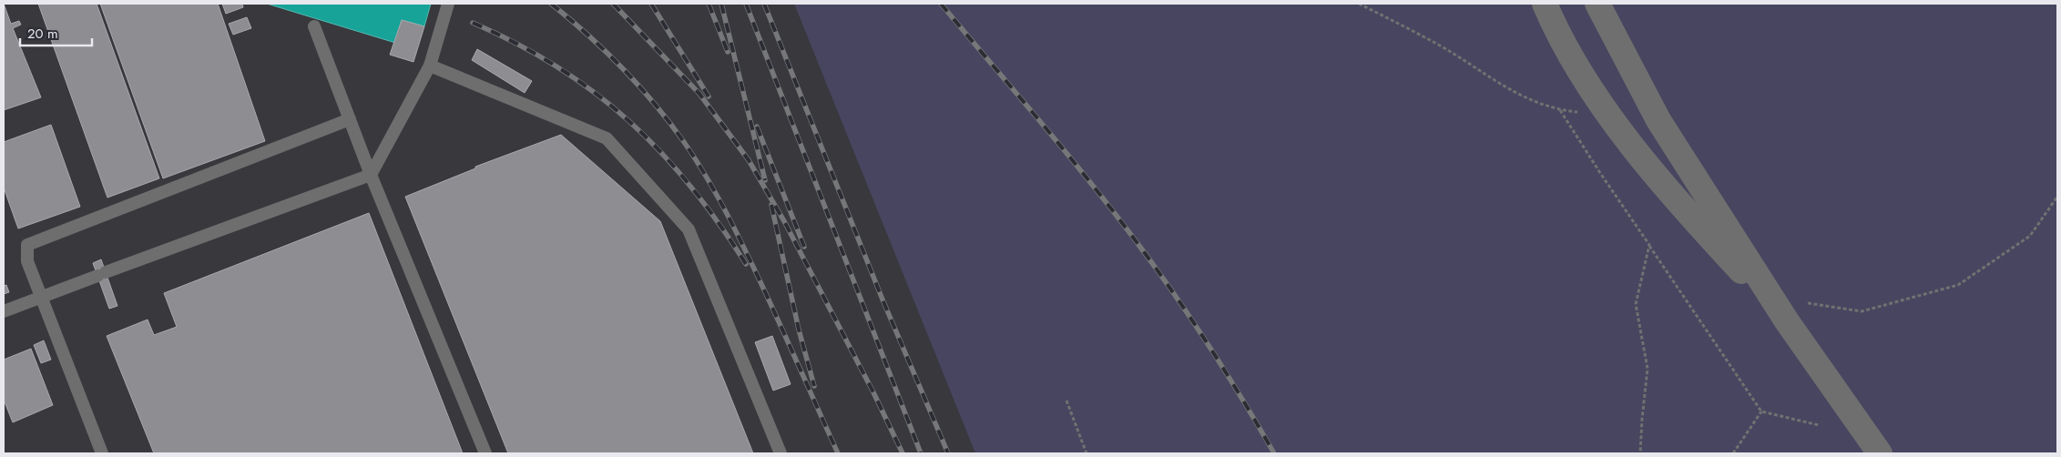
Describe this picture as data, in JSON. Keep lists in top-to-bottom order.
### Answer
{
  "scale_bar": "20 m"
}
